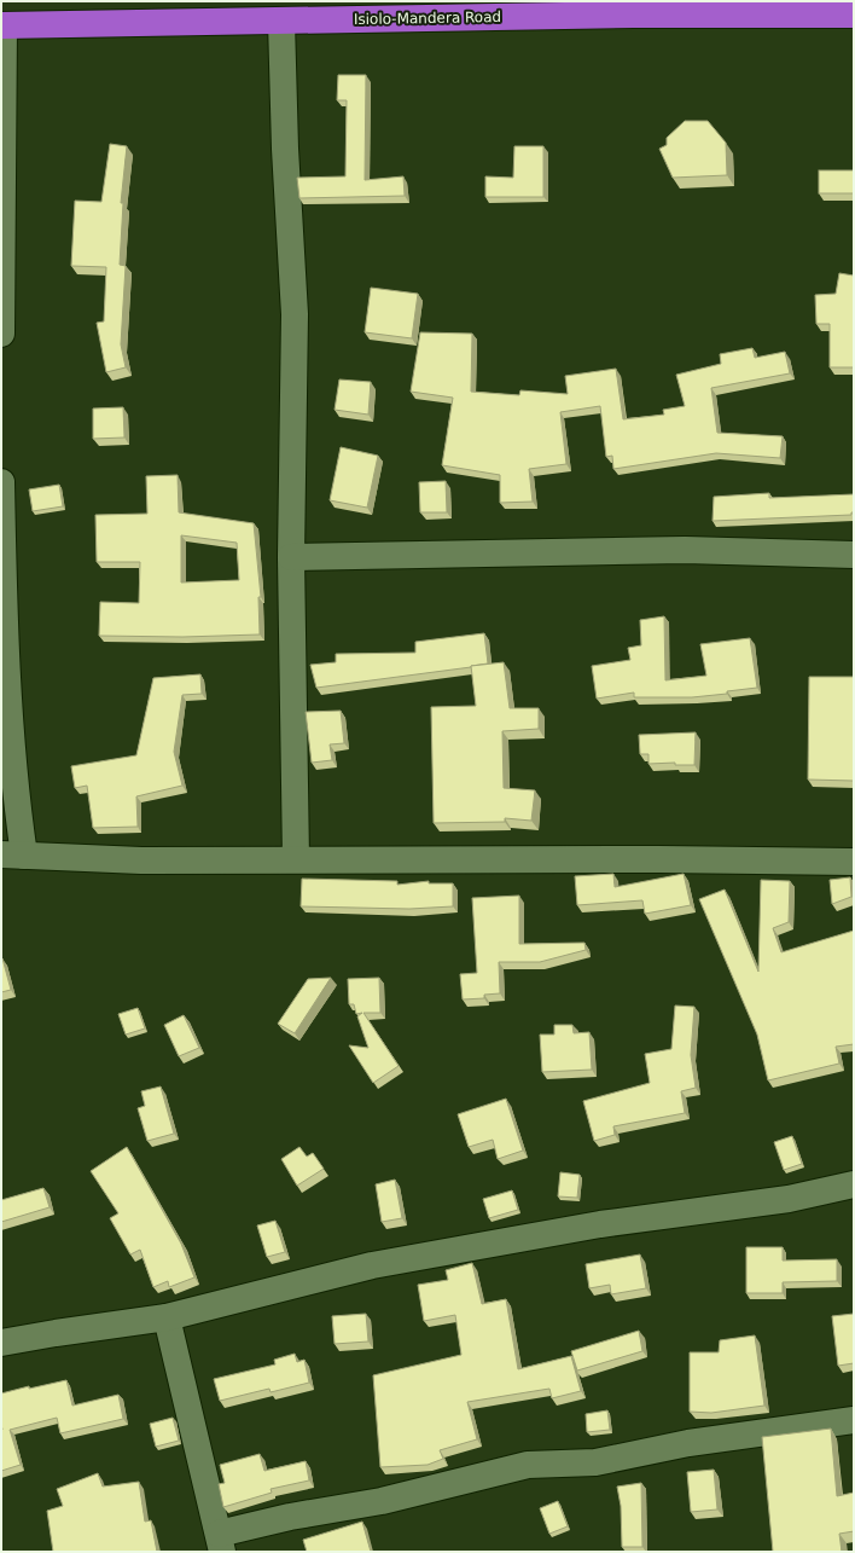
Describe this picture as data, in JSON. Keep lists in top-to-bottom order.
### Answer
{
  "streets": {
    "highway": ["Isiolo-Mandera Road"]
  }
}
